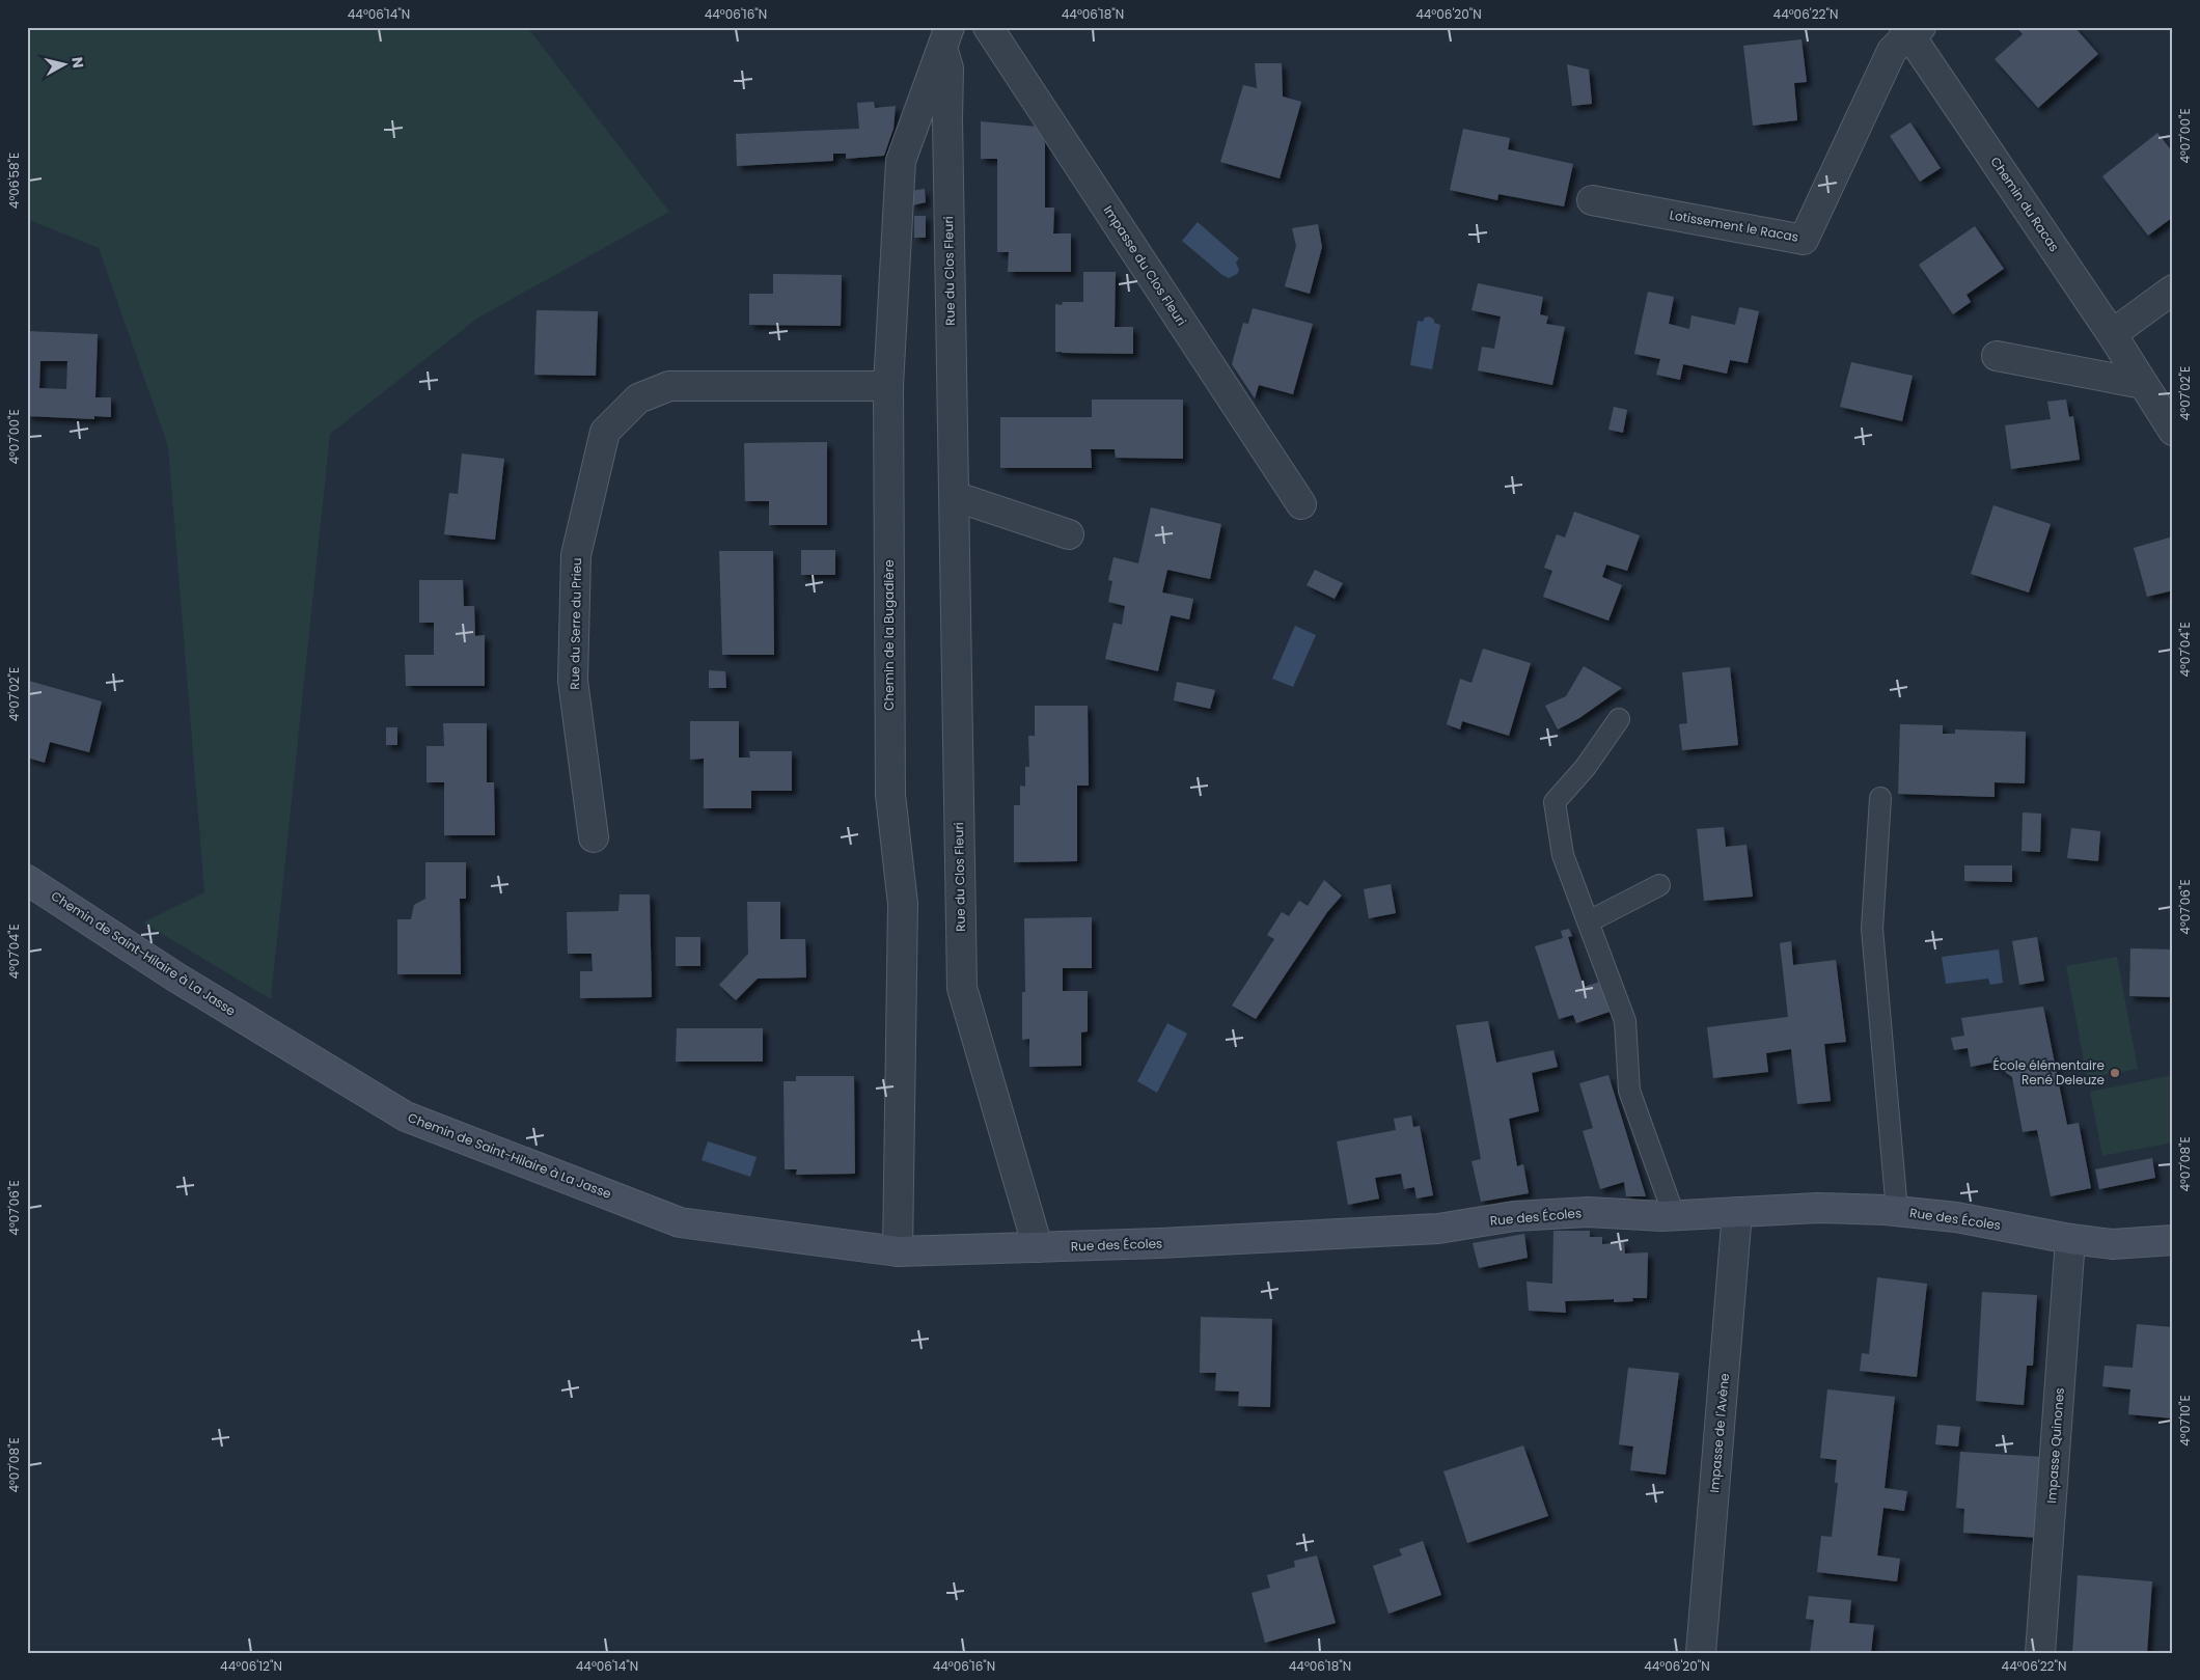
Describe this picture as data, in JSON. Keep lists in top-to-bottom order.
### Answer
{
  "streets": {
    "street": [
      "Chemin du Racas",
      "Lotissement le Racas",
      "Impasse du Clos Fleuri",
      "Rue du Clos Fleuri",
      "Rue du Serre du Prieu",
      "Chemin de la Bugadière",
      "Chemin de Saint-Hilaire à La Jasse",
      "Rue des Écoles",
      "Impasse de l'Avène",
      "Impasse Quinones"
    ]
  },
  "crossings": [
    ["Chemin du Racas", "Lotissement le Racas"],
    ["Rue du Clos Fleuri", "Chemin de la Bugadière"],
    ["Rue du Clos Fleuri", "Rue des Écoles"],
    ["Rue du Serre du Prieu", "Chemin de la Bugadière"],
    ["Chemin de la Bugadière", "Chemin de Saint-Hilaire à La Jasse"],
    ["Chemin de la Bugadière", "Rue des Écoles"],
    ["Chemin de Saint-Hilaire à La Jasse", "Rue des Écoles"],
    ["Rue des Écoles", "Impasse de l'Avène"],
    ["Rue des Écoles", "Impasse Quinones"]
  ],
  "places": ["École élémentaire René Deleuze"],
  "north": "right",
  "coordinates": [
    "44°06'14\"N",
    "44°06'16\"N",
    "44°06'18\"N",
    "44°06'20\"N",
    "44°06'22\"N",
    "4°07'00\"E",
    "4°06'58\"E",
    "4°07'02\"E",
    "4°07'04\"E",
    "4°07'06\"E",
    "4°07'08\"E",
    "4°07'10\"E",
    "44°06'12\"N"
  ]
}
